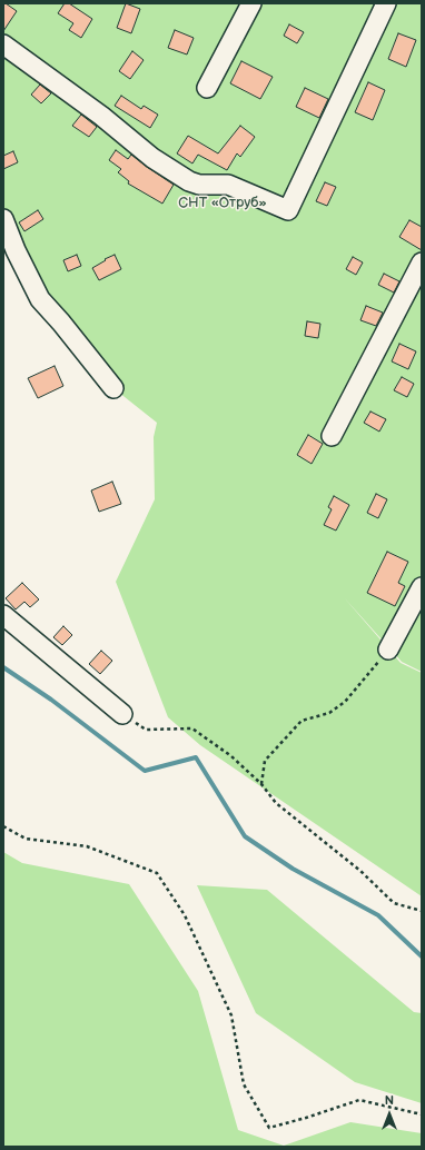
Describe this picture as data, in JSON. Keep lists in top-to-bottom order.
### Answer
{
  "parks": ["СНТ «Отруб»"],
  "north": "top"
}
